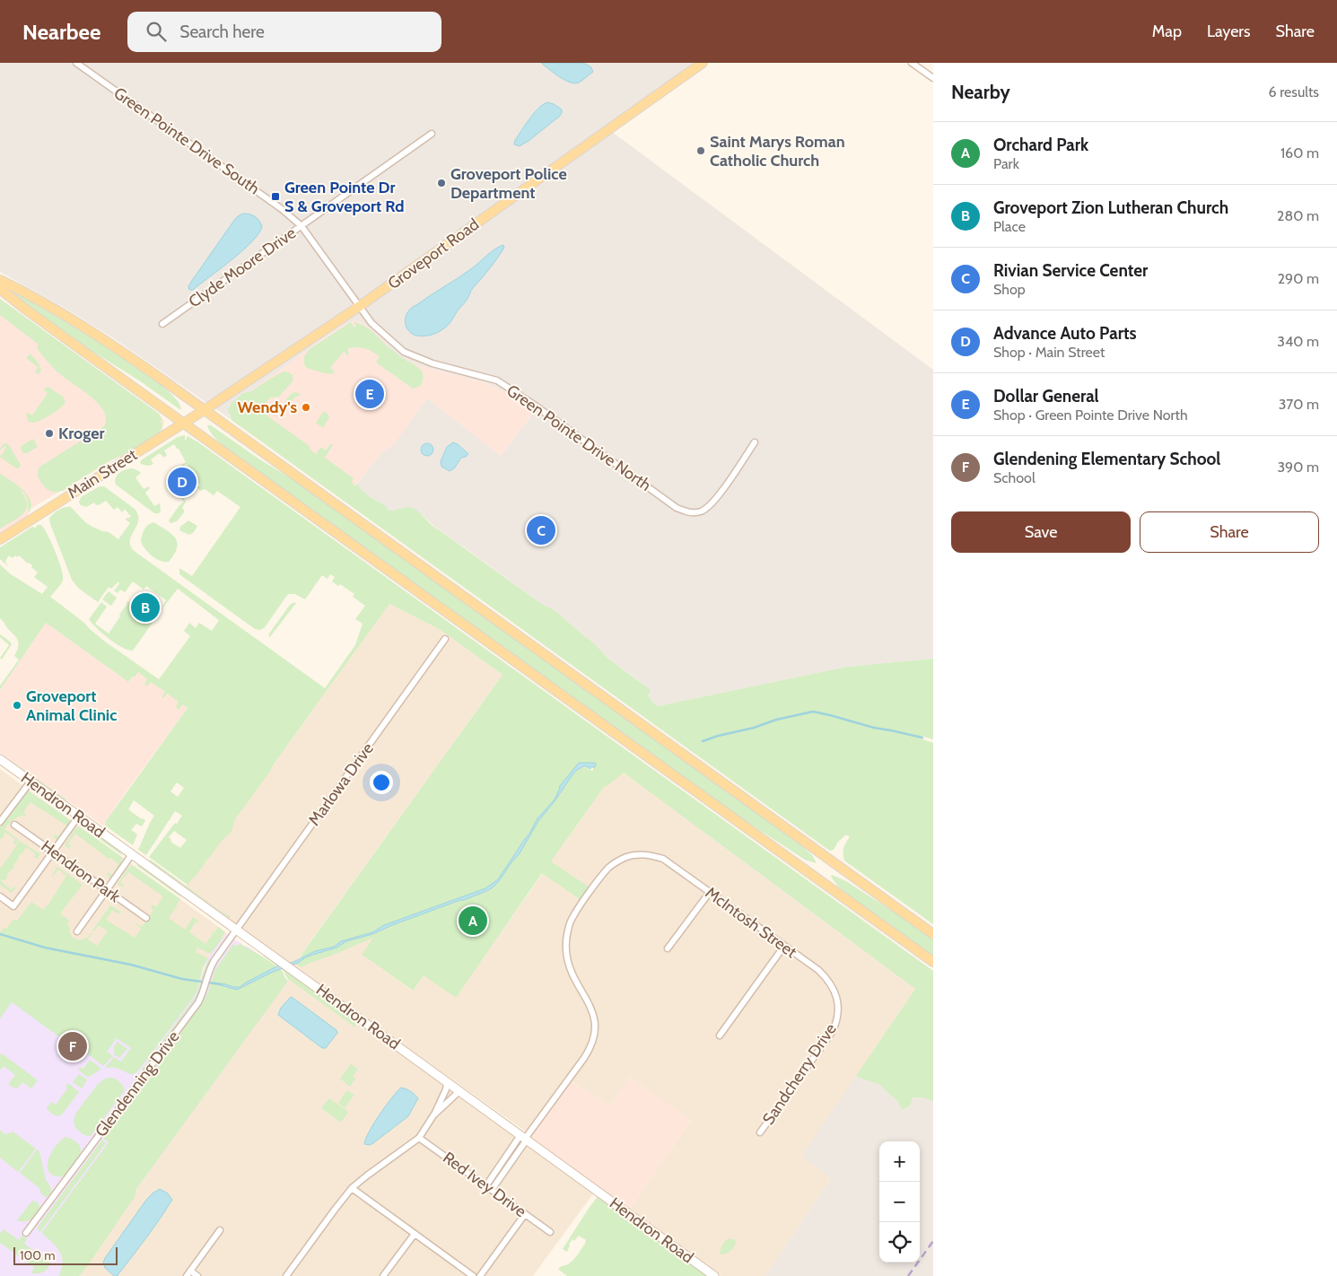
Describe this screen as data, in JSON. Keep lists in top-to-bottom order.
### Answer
{
  "streets": {
    "main road": ["Groveport Road", "Main Street"],
    "street": [
      "Green Pointe Drive South",
      "Clyde Moore Drive",
      "Green Pointe Drive North",
      "Marlowa Drive",
      "Hendron Road",
      "Hendron Park",
      "McIntosh Street",
      "Sandcherry Drive",
      "Glendenning Drive",
      "Red Ivey Drive"
    ]
  },
  "crossings": [
    ["Green Pointe Drive South", "Groveport Road"],
    ["Green Pointe Drive South", "Clyde Moore Drive"],
    ["Green Pointe Drive South", "Green Pointe Drive North"],
    ["Groveport Road", "Green Pointe Drive North"],
    ["Groveport Road", "Main Street"],
    ["Marlowa Drive", "Hendron Road"],
    ["Marlowa Drive", "Glendenning Drive"],
    ["Hendron Road", "McIntosh Street"],
    ["Hendron Road", "Glendenning Drive"],
    ["McIntosh Street", "Sandcherry Drive"]
  ],
  "places": {
    "other": [
      "Saint Marys Roman Catholic Church",
      "Groveport Police Department",
      "Wendy's",
      "Kroger",
      "Groveport Animal Clinic"
    ],
    "transit": ["Green Pointe Dr S & Groveport Rd"]
  },
  "scale_bar": "100 m",
  "page": {
    "header": "Nearbee",
    "search": "Search here",
    "nav": ["Map", "Layers", "Share"],
    "heading": ["Nearby", "6 results"],
    "list": [
      {
        "mark": "A",
        "name": "Orchard Park",
        "note": "Park",
        "value": "160 m"
      },
      {
        "mark": "B",
        "name": "Groveport Zion Lutheran Church",
        "note": "Place",
        "value": "280 m"
      },
      {
        "mark": "C",
        "name": "Rivian Service Center",
        "note": "Shop",
        "value": "290 m"
      },
      {
        "mark": "D",
        "name": "Advance Auto Parts",
        "note": "Shop · Main Street",
        "value": "340 m"
      },
      {
        "mark": "E",
        "name": "Dollar General",
        "note": "Shop · Green Pointe Drive North",
        "value": "370 m"
      },
      {
        "mark": "F",
        "name": "Glendening Elementary School",
        "note": "School",
        "value": "390 m"
      }
    ],
    "pins": [
      "E",
      "D",
      "C",
      "B",
      "A",
      "F"
    ],
    "buttons": ["Save", "Share"],
    "map_buttons": ["+", "−"],
    "scale": "100 m"
  }
}
